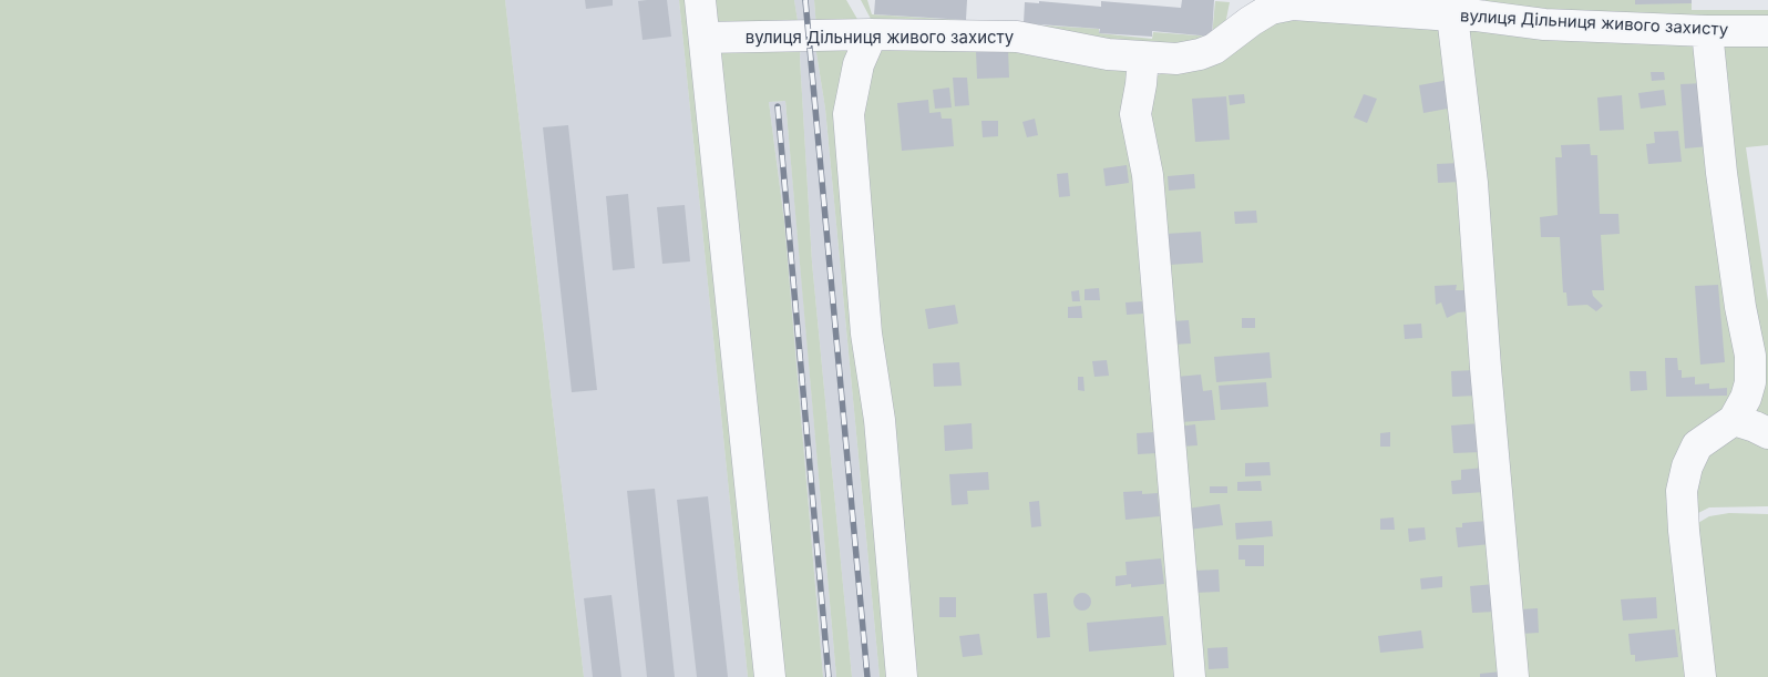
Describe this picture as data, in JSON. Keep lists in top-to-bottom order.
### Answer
{
  "streets": {
    "street": ["вулиця Дільниця живого захисту"]
  }
}
